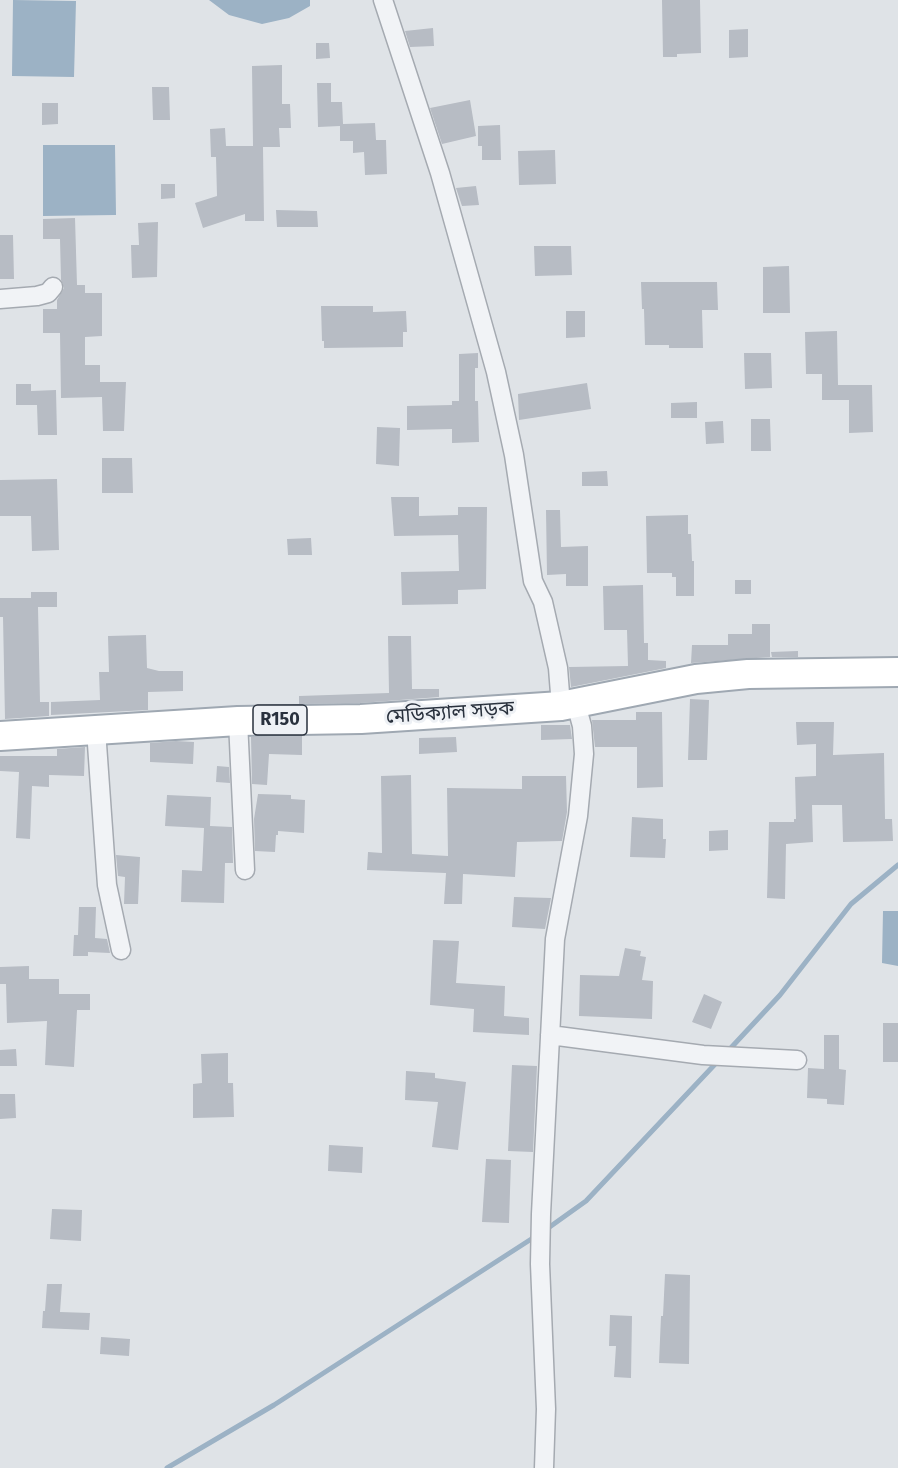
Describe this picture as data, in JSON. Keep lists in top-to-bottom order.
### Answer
{
  "streets": {
    "main road": ["মেডিক্যাল সড়ক", "R150"]
  }
}
